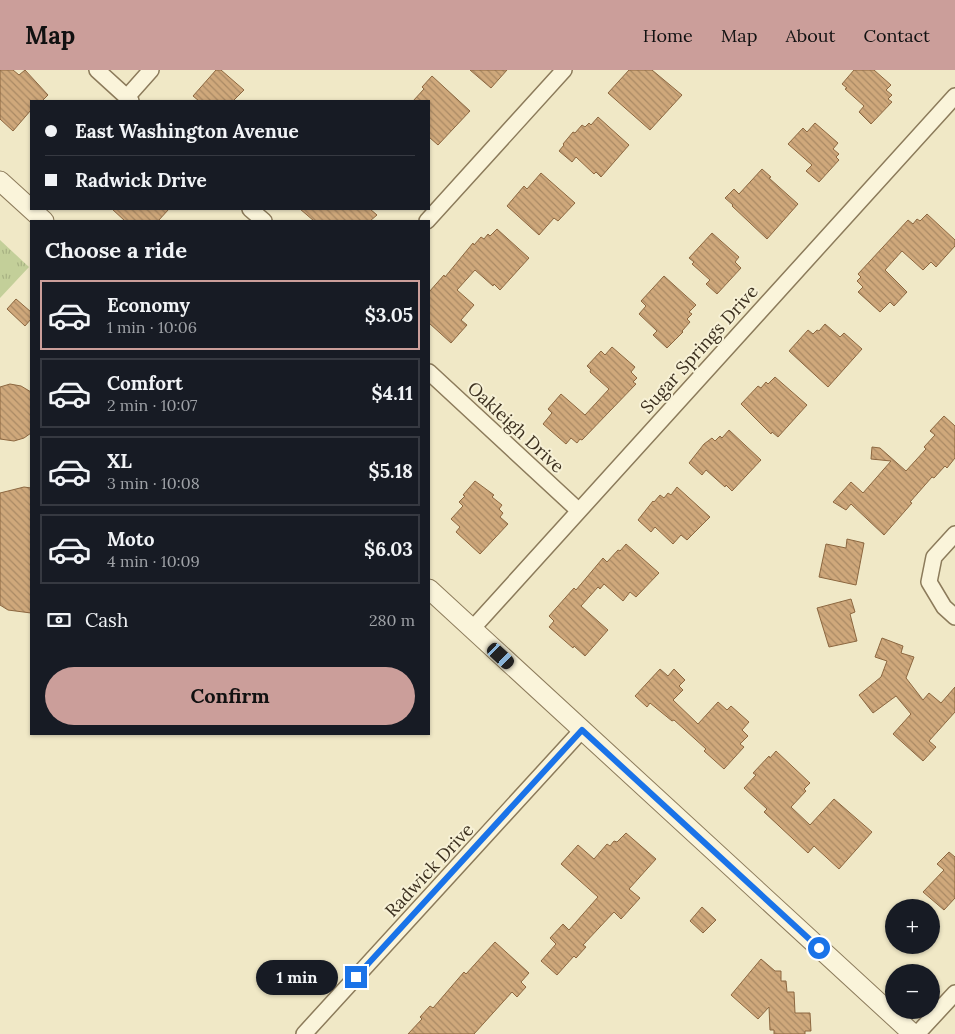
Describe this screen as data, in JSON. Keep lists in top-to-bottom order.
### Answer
{
  "streets": {
    "street": ["Sugar Springs Drive", "Oakleigh Drive", "Radwick Drive"]
  },
  "crossings": [
    ["Sugar Springs Drive", "Oakleigh Drive"]
  ],
  "page": {
    "header": "Map",
    "nav": [
      "Home",
      "Map",
      "About",
      "Contact"
    ],
    "banner": ["East Washington Avenue", "Radwick Drive"],
    "heading": "Choose a ride",
    "list": [
      {
        "name": "Economy",
        "note": "1 min · 10:06",
        "value": "$3.05"
      },
      {
        "name": "Comfort",
        "note": "2 min · 10:07",
        "value": "$4.11"
      },
      {
        "name": "XL",
        "note": "3 min · 10:08",
        "value": "$5.18"
      },
      {
        "name": "Moto",
        "note": "4 min · 10:09",
        "value": "$6.03"
      }
    ],
    "pay": ["Cash", "280 m"],
    "buttons": "Confirm",
    "map_buttons": ["+", "−"],
    "bubble": "1 min"
  }
}
